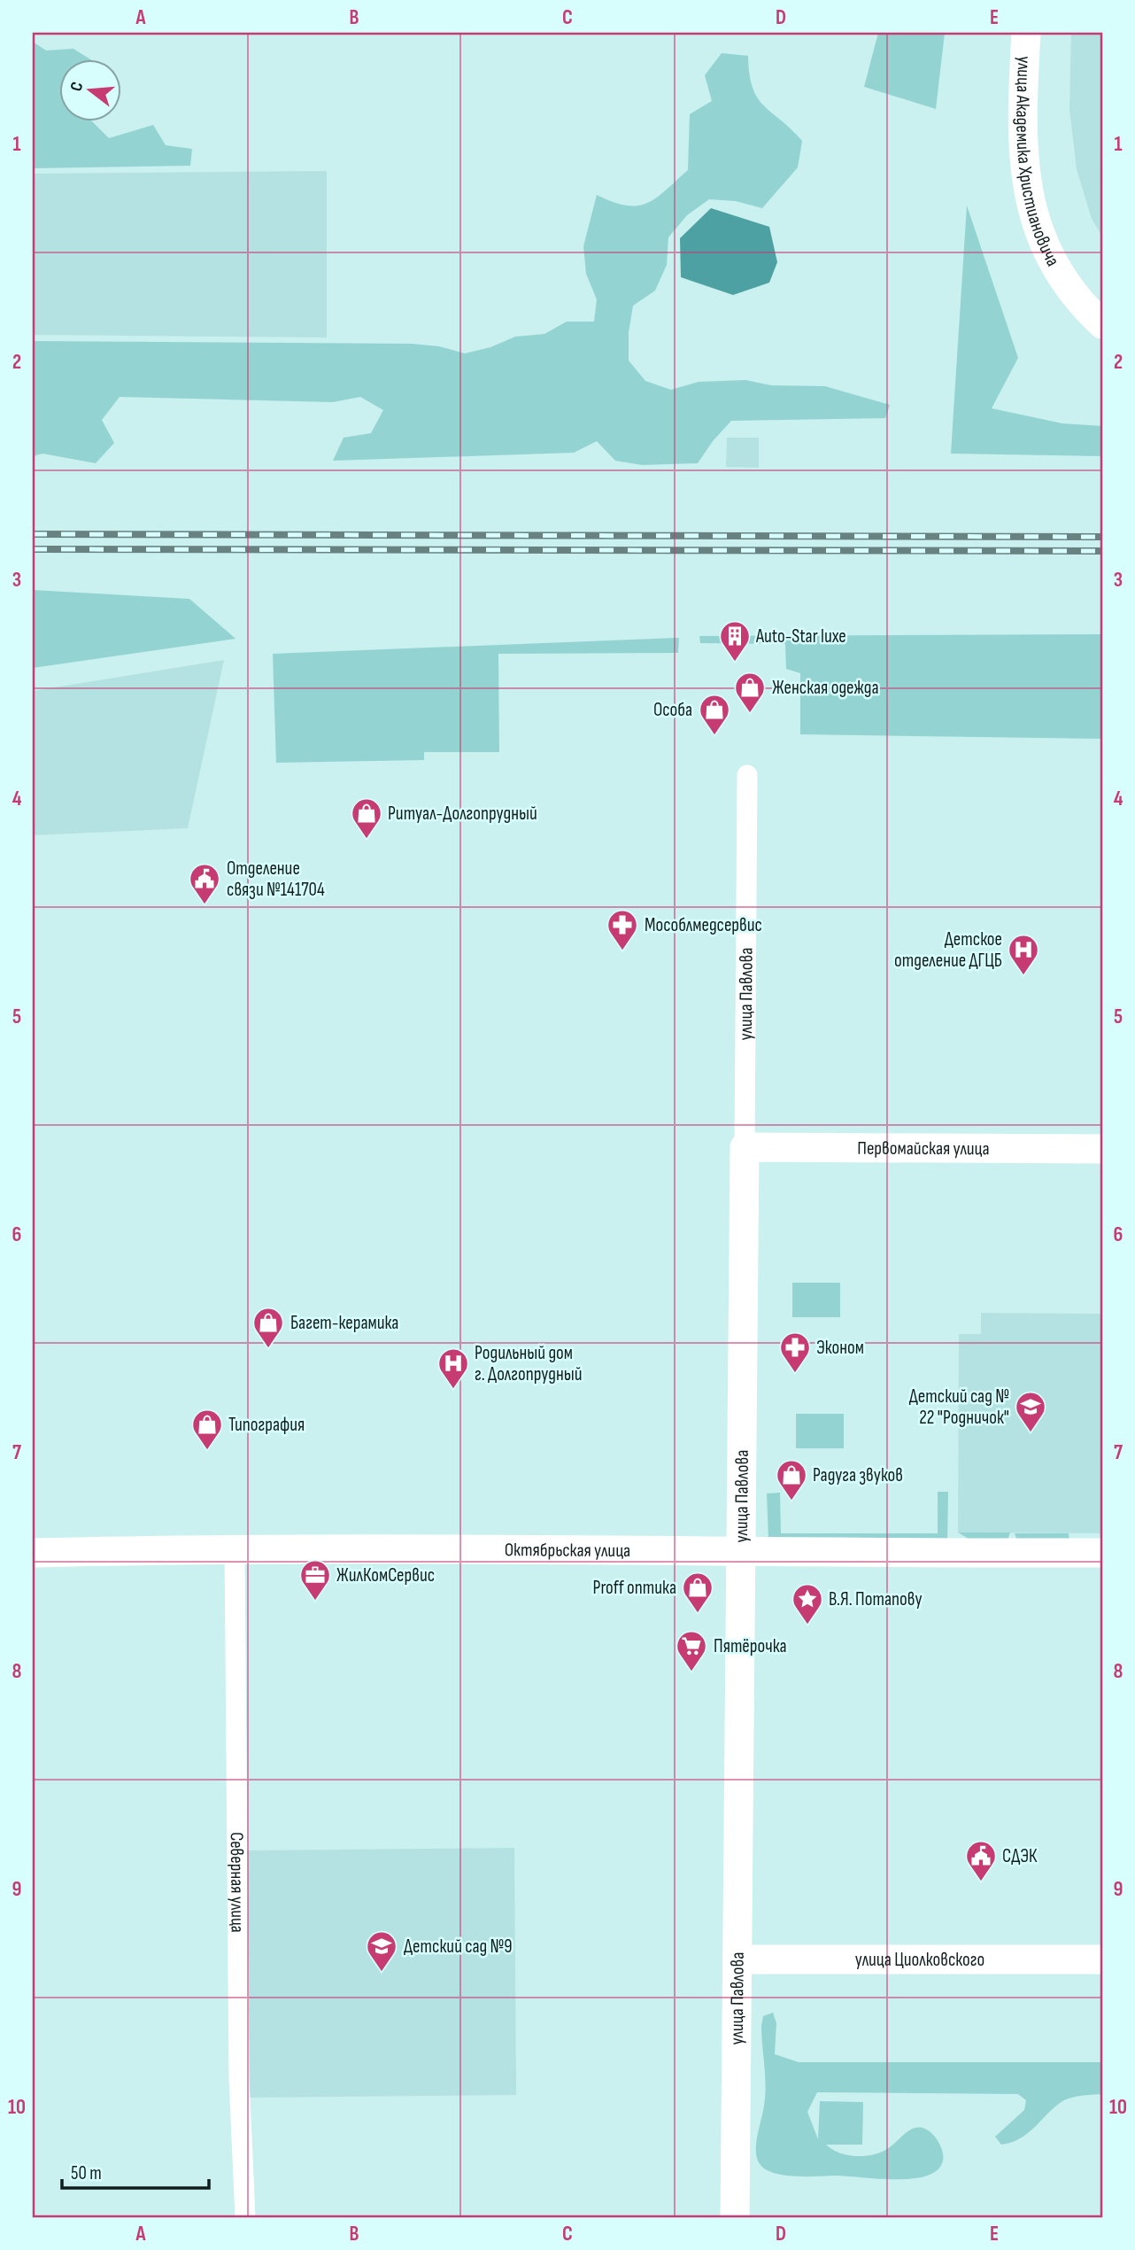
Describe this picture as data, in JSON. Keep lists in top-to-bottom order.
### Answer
{
  "streets": {
    "street": [
      "улица Академика Христиановича",
      "улица Павлова",
      "Первомайская улица",
      "Октябрьская улица",
      "Северная улица",
      "улица Циолковского"
    ]
  },
  "crossings": [
    ["улица Павлова", "Первомайская улица"],
    ["улица Павлова", "Октябрьская улица"],
    ["улица Павлова", "улица Циолковского"],
    ["Октябрьская улица", "Северная улица"]
  ],
  "places": {
    "building": ["Auto-Star luxe"],
    "shop": [
      "Женская одежда",
      "Особа",
      "Ритуал-Долгопрудный",
      "Багет-керамика",
      "Типография",
      "Радуга звуков",
      "Proff оптика"
    ],
    "public building": ["Отделение связи №141704", "СДЭК"],
    "pharmacy": ["Мособлмедсервис", "Эконом"],
    "hospital": ["Детское отделение ДГЦБ", "Родильный дом г. Долгопрудный"],
    "school or university": ["Детский сад № 22 \"Родничок\"", "Детский сад №9"],
    "office": ["ЖилКомСервис"],
    "place": ["В.Я. Потапову"],
    "supermarket": ["Пятёрочка"]
  },
  "scale_bar": "50 m",
  "north": "left",
  "grid": {
    "columns": [
      "A",
      "B",
      "C",
      "D",
      "E"
    ],
    "rows": [
      "1",
      "2",
      "3",
      "4",
      "5",
      "6",
      "7",
      "8",
      "9",
      "10"
    ]
  }
}
